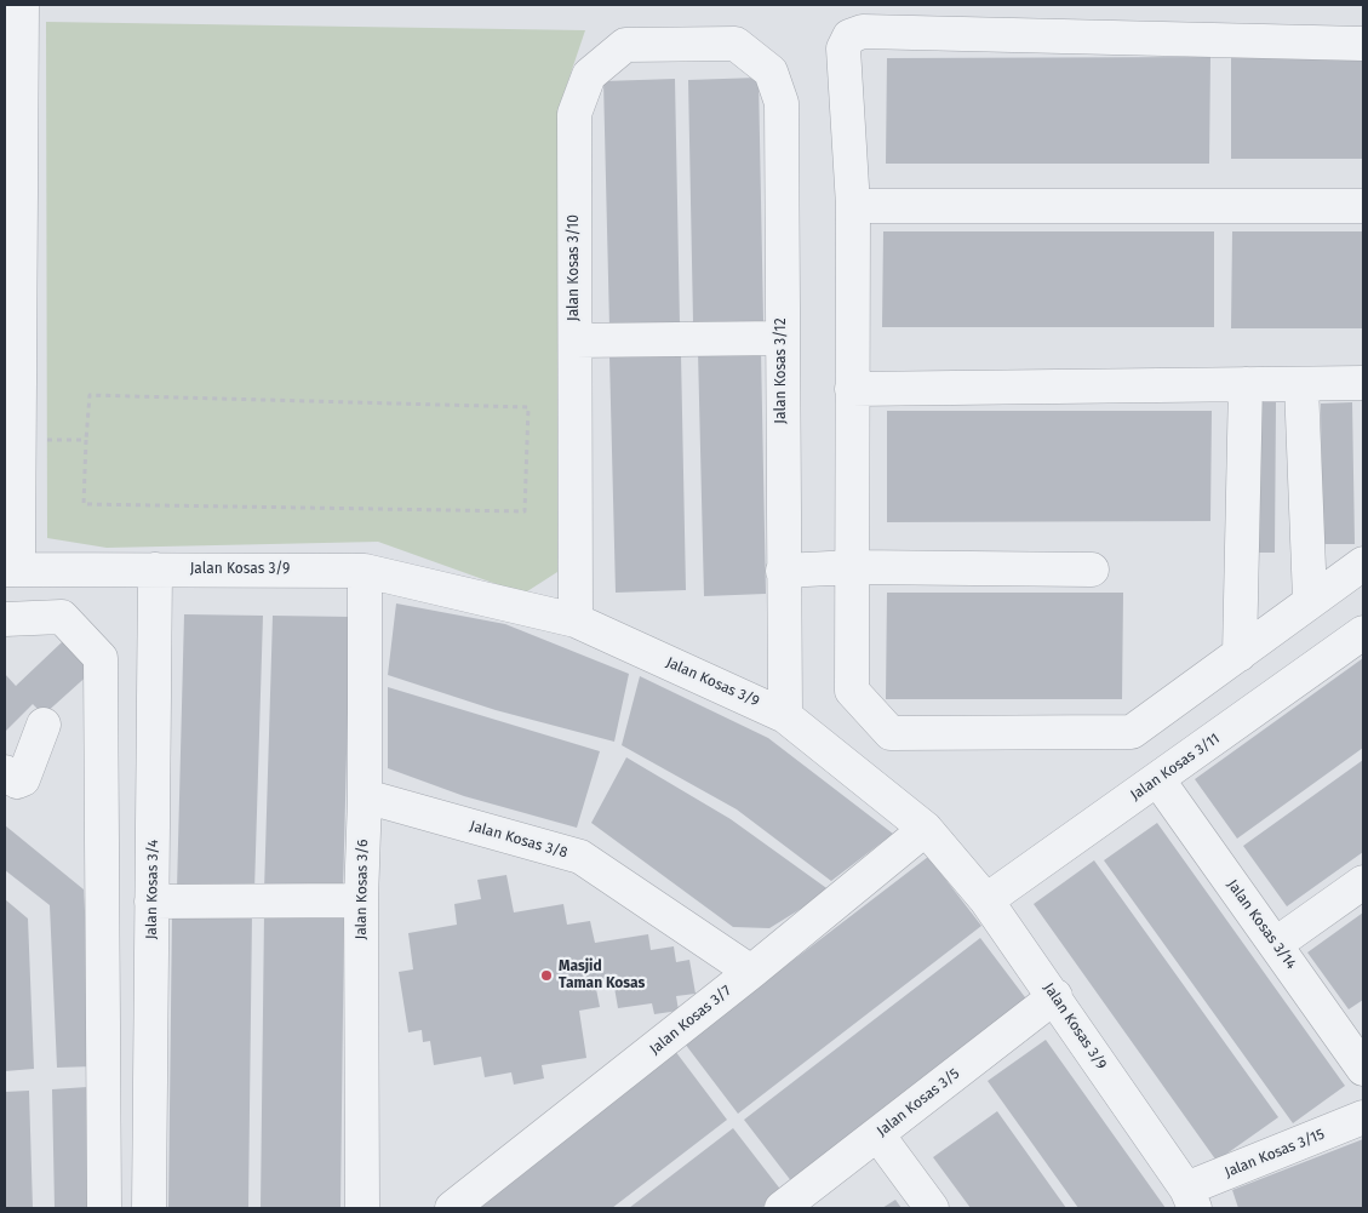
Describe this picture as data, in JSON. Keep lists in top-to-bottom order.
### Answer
{
  "streets": {
    "street": [
      "Jalan Kosas 3/10",
      "Jalan Kosas 3/12",
      "Jalan Kosas 3/9",
      "Jalan Kosas 3/11",
      "Jalan Kosas 3/8",
      "Jalan Kosas 3/4",
      "Jalan Kosas 3/6",
      "Jalan Kosas 3/14",
      "Jalan Kosas 3/7",
      "Jalan Kosas 3/5",
      "Jalan Kosas 3/15"
    ]
  },
  "crossings": [
    ["Jalan Kosas 3/10", "Jalan Kosas 3/12"],
    ["Jalan Kosas 3/10", "Jalan Kosas 3/9"],
    ["Jalan Kosas 3/12", "Jalan Kosas 3/9"],
    ["Jalan Kosas 3/9", "Jalan Kosas 3/11"],
    ["Jalan Kosas 3/9", "Jalan Kosas 3/4"],
    ["Jalan Kosas 3/9", "Jalan Kosas 3/6"],
    ["Jalan Kosas 3/9", "Jalan Kosas 3/7"],
    ["Jalan Kosas 3/9", "Jalan Kosas 3/5"],
    ["Jalan Kosas 3/9", "Jalan Kosas 3/15"],
    ["Jalan Kosas 3/11", "Jalan Kosas 3/14"],
    ["Jalan Kosas 3/8", "Jalan Kosas 3/6"],
    ["Jalan Kosas 3/8", "Jalan Kosas 3/7"]
  ],
  "places": ["Masjid Taman Kosas"]
}
